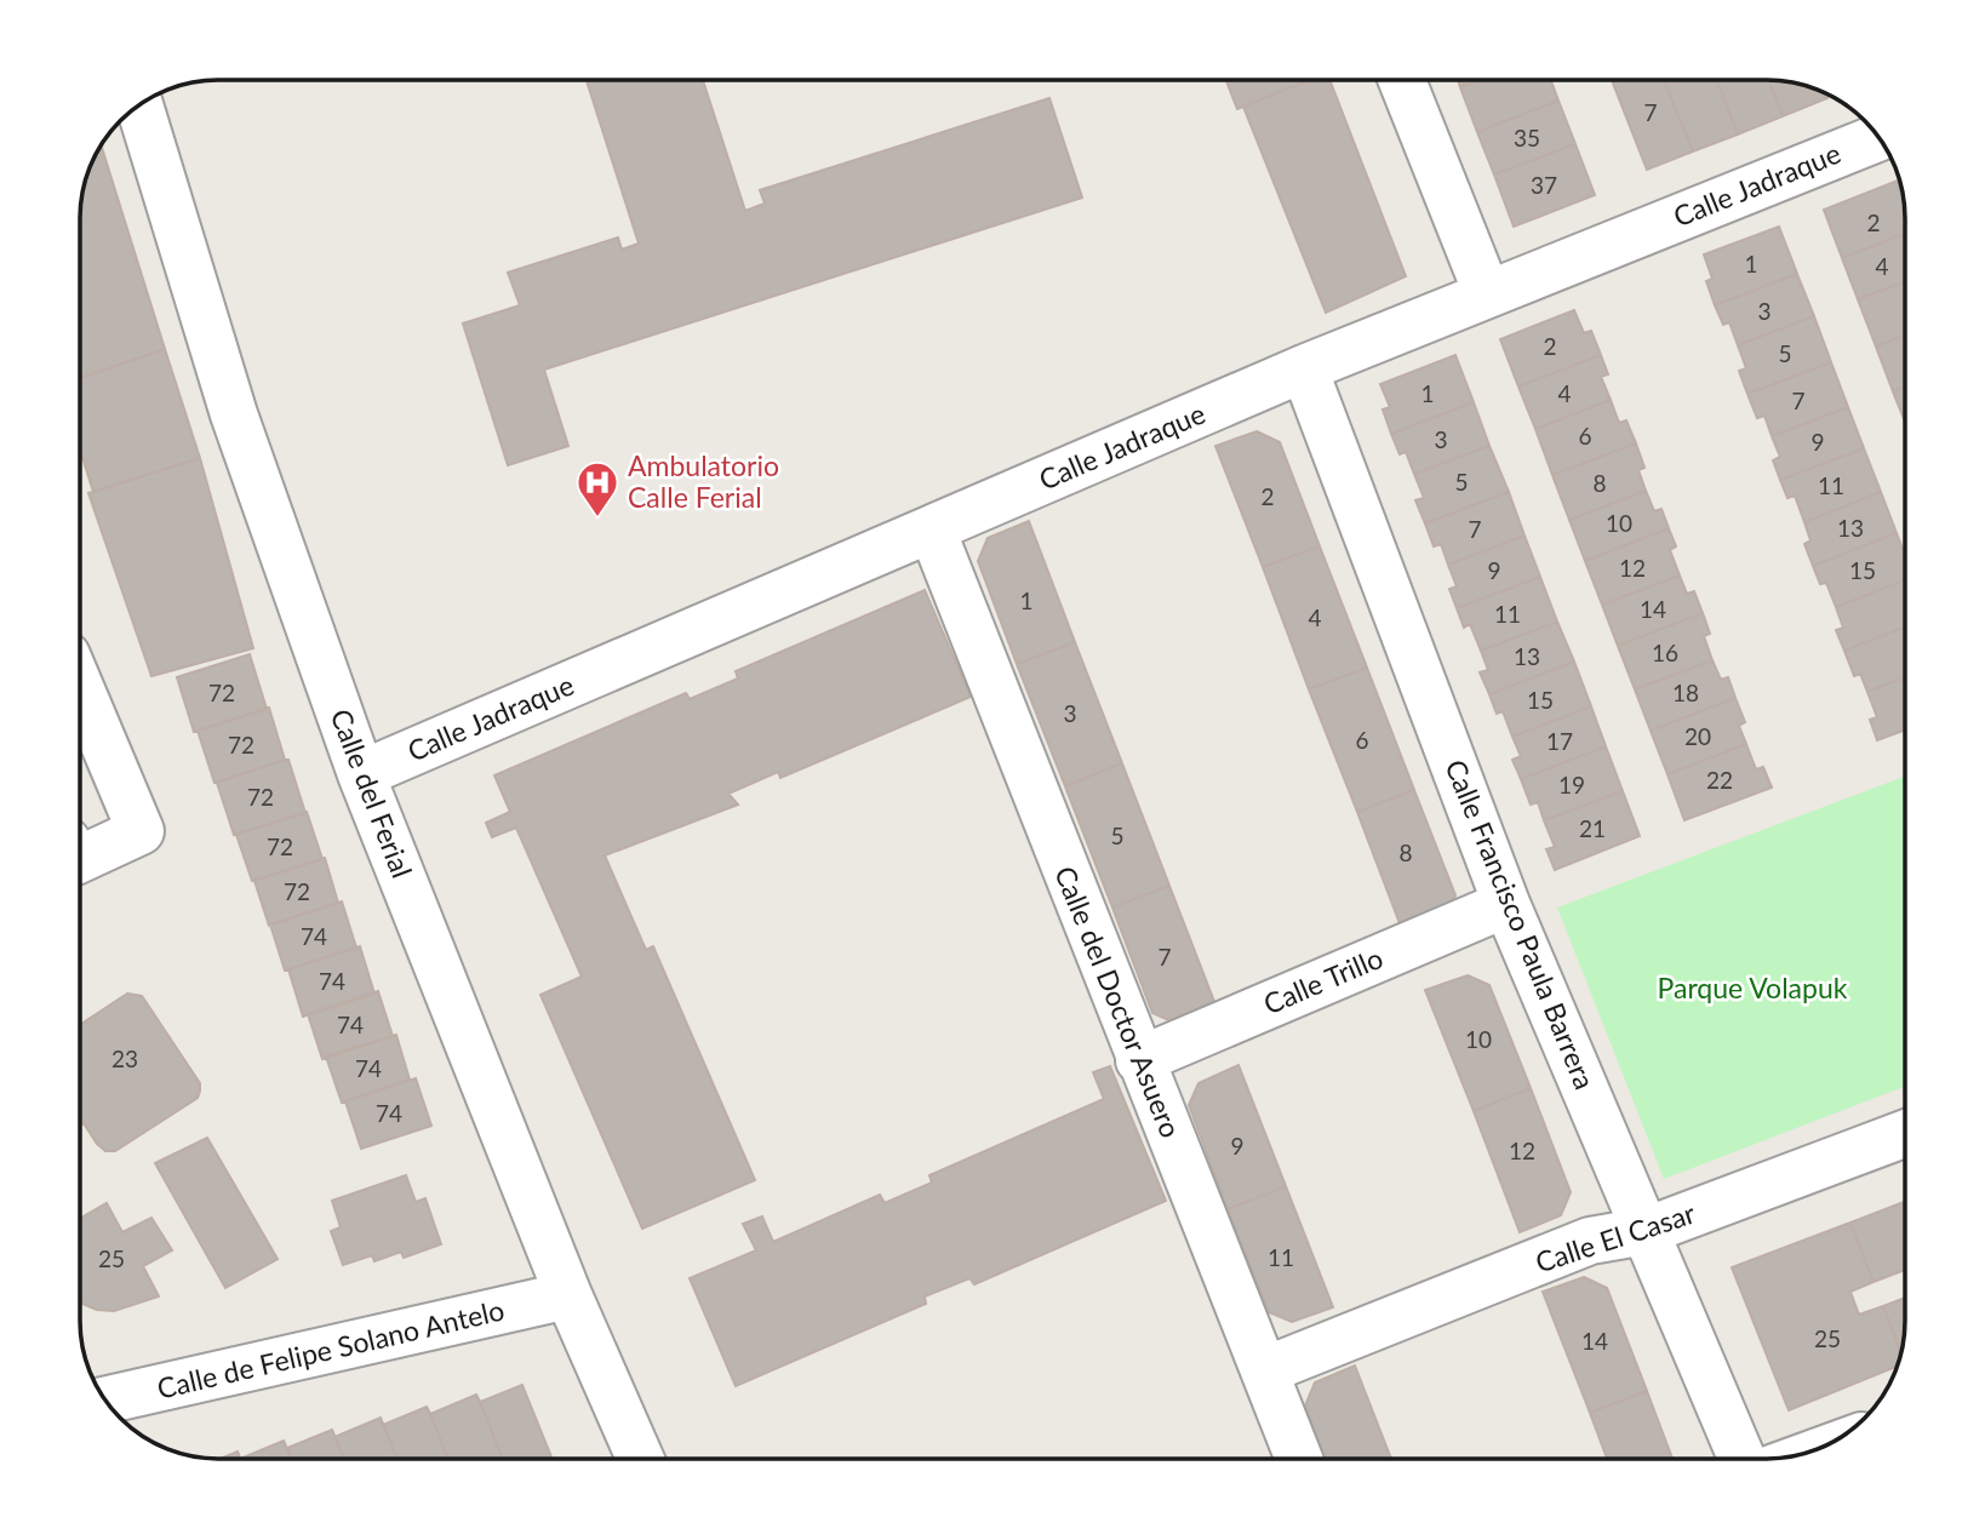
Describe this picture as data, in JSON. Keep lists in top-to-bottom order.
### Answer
{
  "streets": {
    "street": [
      "Calle Jadraque",
      "Calle del Ferial",
      "Calle Francisco Paula Barrera",
      "Calle Trillo",
      "Calle del Doctor Asuero",
      "Calle El Casar",
      "Calle de Felipe Solano Antelo"
    ]
  },
  "crossings": [
    ["Calle Jadraque", "Calle del Ferial"],
    ["Calle Jadraque", "Calle Francisco Paula Barrera"],
    ["Calle Jadraque", "Calle del Doctor Asuero"],
    ["Calle del Ferial", "Calle de Felipe Solano Antelo"],
    ["Calle Francisco Paula Barrera", "Calle Trillo"],
    ["Calle Francisco Paula Barrera", "Calle El Casar"],
    ["Calle Trillo", "Calle del Doctor Asuero"],
    ["Calle del Doctor Asuero", "Calle El Casar"]
  ],
  "parks": ["Parque Volapuk"],
  "places": {
    "hospital": ["Ambulatorio Calle Ferial"]
  },
  "house_numbers": [
    "7",
    "35",
    "37",
    "2",
    "1",
    "4",
    "3",
    "2",
    "5",
    "1",
    "4",
    "7",
    "6",
    "3",
    "9",
    "5",
    "8",
    "11",
    "2",
    "10",
    "13",
    "7",
    "12",
    "9",
    "15",
    "1",
    "14",
    "11",
    "4",
    "16",
    "13",
    "72",
    "18",
    "15",
    "3",
    "20",
    "6",
    "17",
    "72",
    "22",
    "19",
    "72",
    "21",
    "5",
    "72",
    "8",
    "72",
    "74",
    "7",
    "74",
    "74",
    "10",
    "23",
    "74",
    "74",
    "9",
    "12",
    "11",
    "25",
    "25",
    "14"
  ]
}
